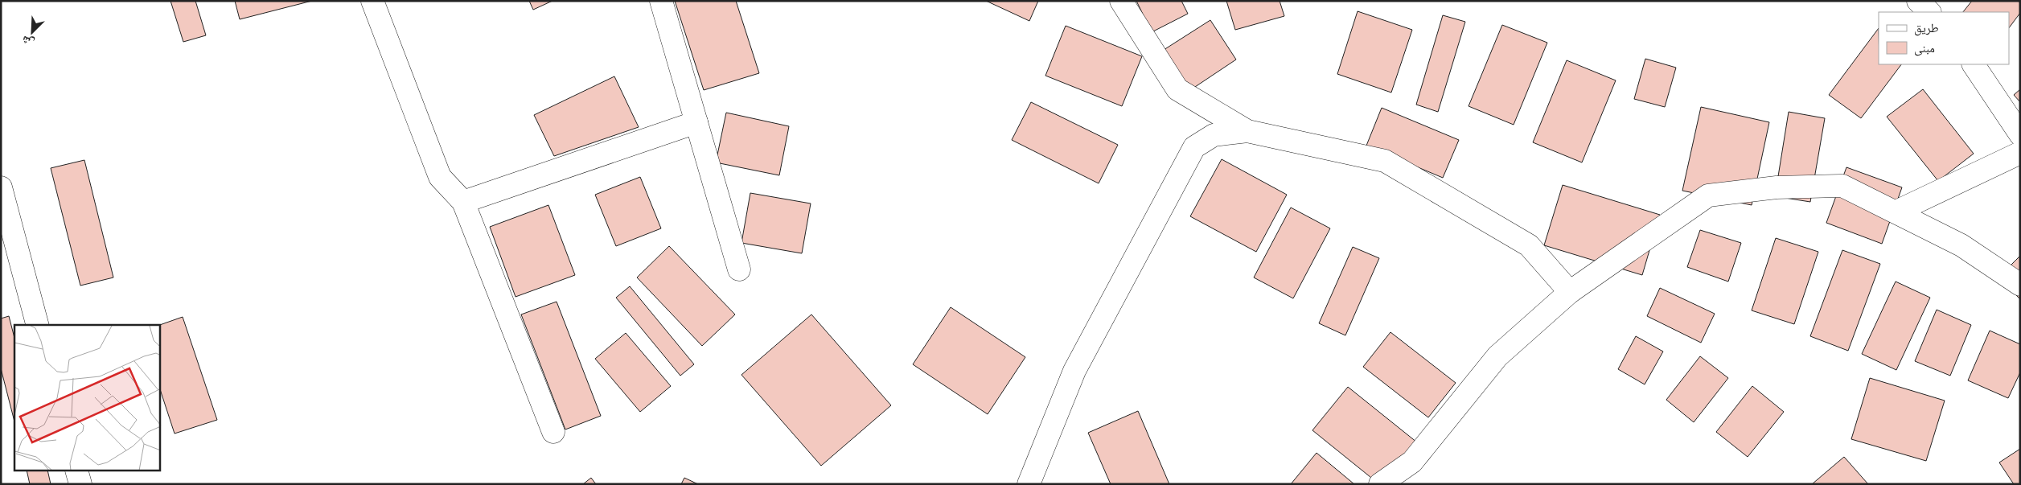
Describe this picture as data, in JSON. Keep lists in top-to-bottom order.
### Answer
{
  "legend": ["طريق", "مبنى"],
  "north": "bottom left"
}
